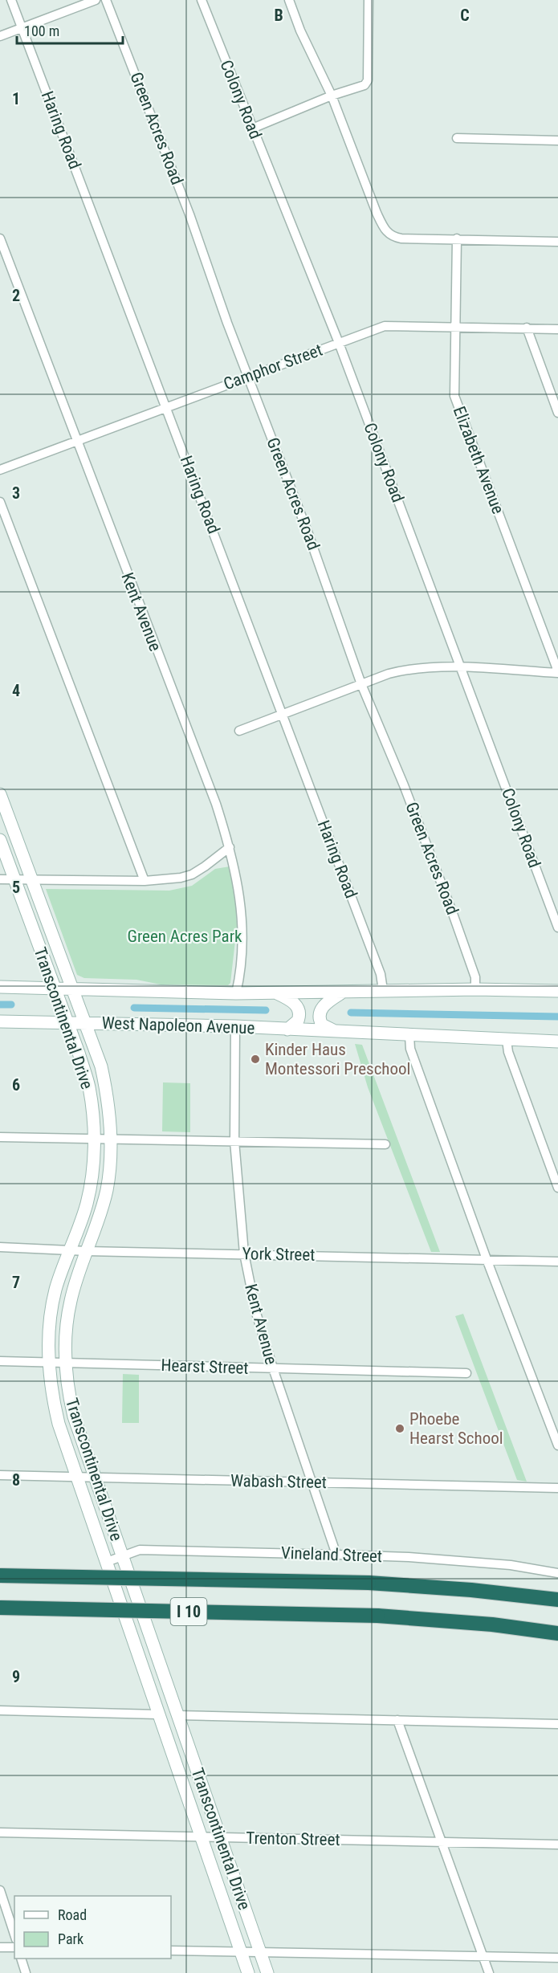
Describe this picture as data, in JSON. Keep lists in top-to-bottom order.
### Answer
{
  "streets": {
    "highway": ["I 10"],
    "street": [
      "Colony Road",
      "Green Acres Road",
      "Haring Road",
      "Camphor Street",
      "Elizabeth Avenue",
      "Kent Avenue",
      "Transcontinental Drive",
      "West Napoleon Avenue",
      "York Street",
      "Hearst Street",
      "Wabash Street",
      "Vineland Street",
      "Trenton Street"
    ]
  },
  "crossings": [
    ["Colony Road", "Camphor Street"],
    ["Green Acres Road", "Camphor Street"],
    ["Green Acres Road", "West Napoleon Avenue"],
    ["Haring Road", "Camphor Street"],
    ["Haring Road", "West Napoleon Avenue"],
    ["Camphor Street", "Elizabeth Avenue"],
    ["Camphor Street", "Kent Avenue"],
    ["Kent Avenue", "West Napoleon Avenue"],
    ["Kent Avenue", "York Street"],
    ["Kent Avenue", "Hearst Street"],
    ["Kent Avenue", "Wabash Street"],
    ["Kent Avenue", "Vineland Street"],
    ["Transcontinental Drive", "West Napoleon Avenue"],
    ["Transcontinental Drive", "York Street"],
    ["Transcontinental Drive", "Hearst Street"],
    ["Transcontinental Drive", "Wabash Street"],
    ["Transcontinental Drive", "Vineland Street"],
    ["Transcontinental Drive", "Trenton Street"]
  ],
  "parks": ["Green Acres Park"],
  "places": ["Kinder Haus Montessori Preschool", "Phoebe Hearst School"],
  "legend": ["Road", "Park"],
  "scale_bar": "100 m",
  "grid": {
    "columns": ["B", "C"],
    "rows": [
      "1",
      "2",
      "3",
      "4",
      "5",
      "6",
      "7",
      "8",
      "9"
    ]
  }
}
